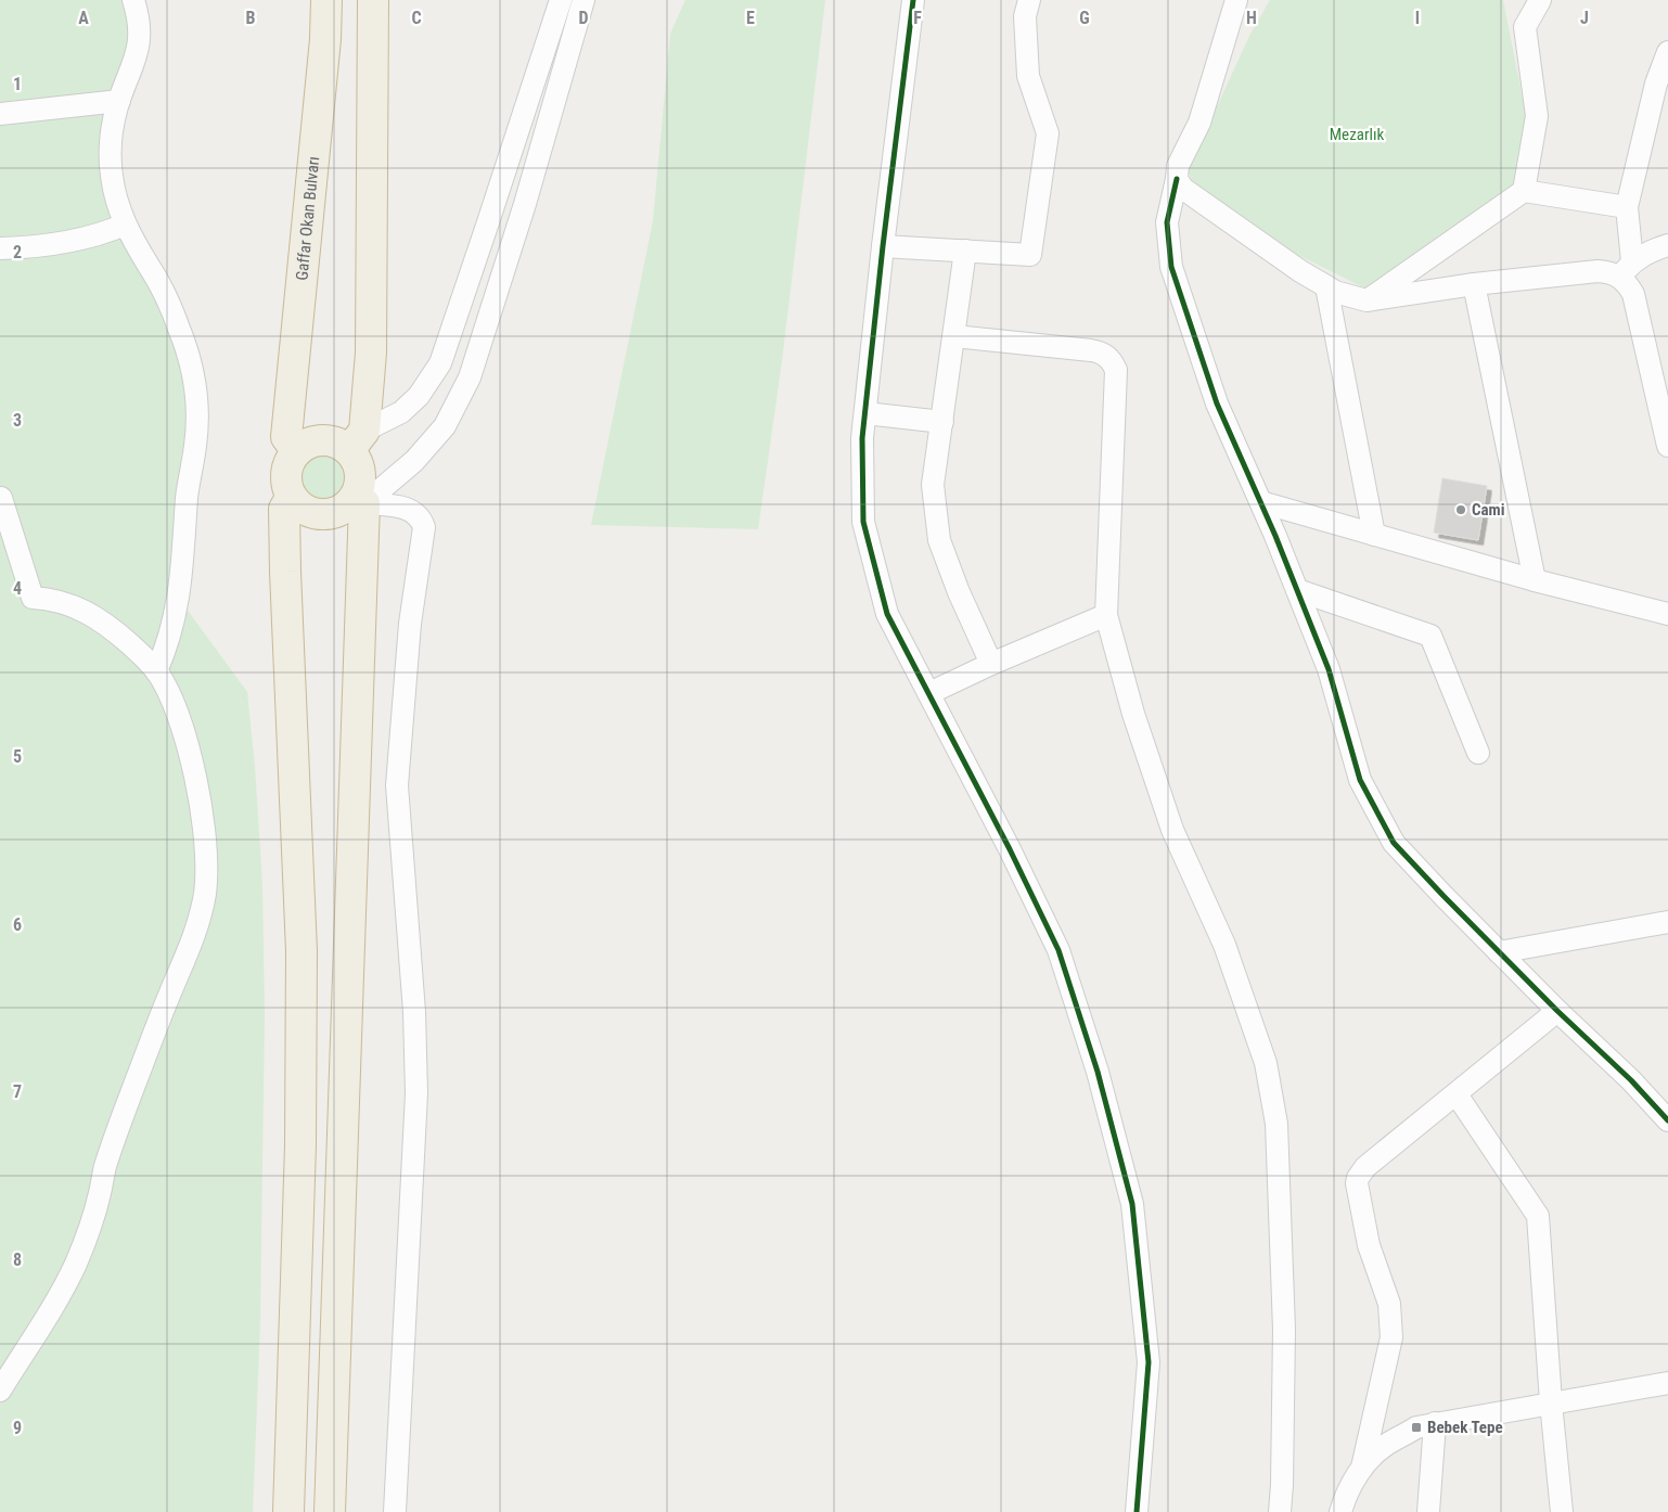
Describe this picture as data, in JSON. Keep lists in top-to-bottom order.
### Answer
{
  "streets": {
    "highway": ["Gaffar Okan Bulvarı"]
  },
  "parks": ["Mezarlık"],
  "places": {
    "other": ["Cami"],
    "transit": ["Bebek Tepe"]
  },
  "grid": {
    "columns": [
      "A",
      "B",
      "C",
      "D",
      "E",
      "F",
      "G",
      "H",
      "I",
      "J"
    ],
    "rows": [
      "1",
      "2",
      "3",
      "4",
      "5",
      "6",
      "7",
      "8",
      "9"
    ]
  }
}
